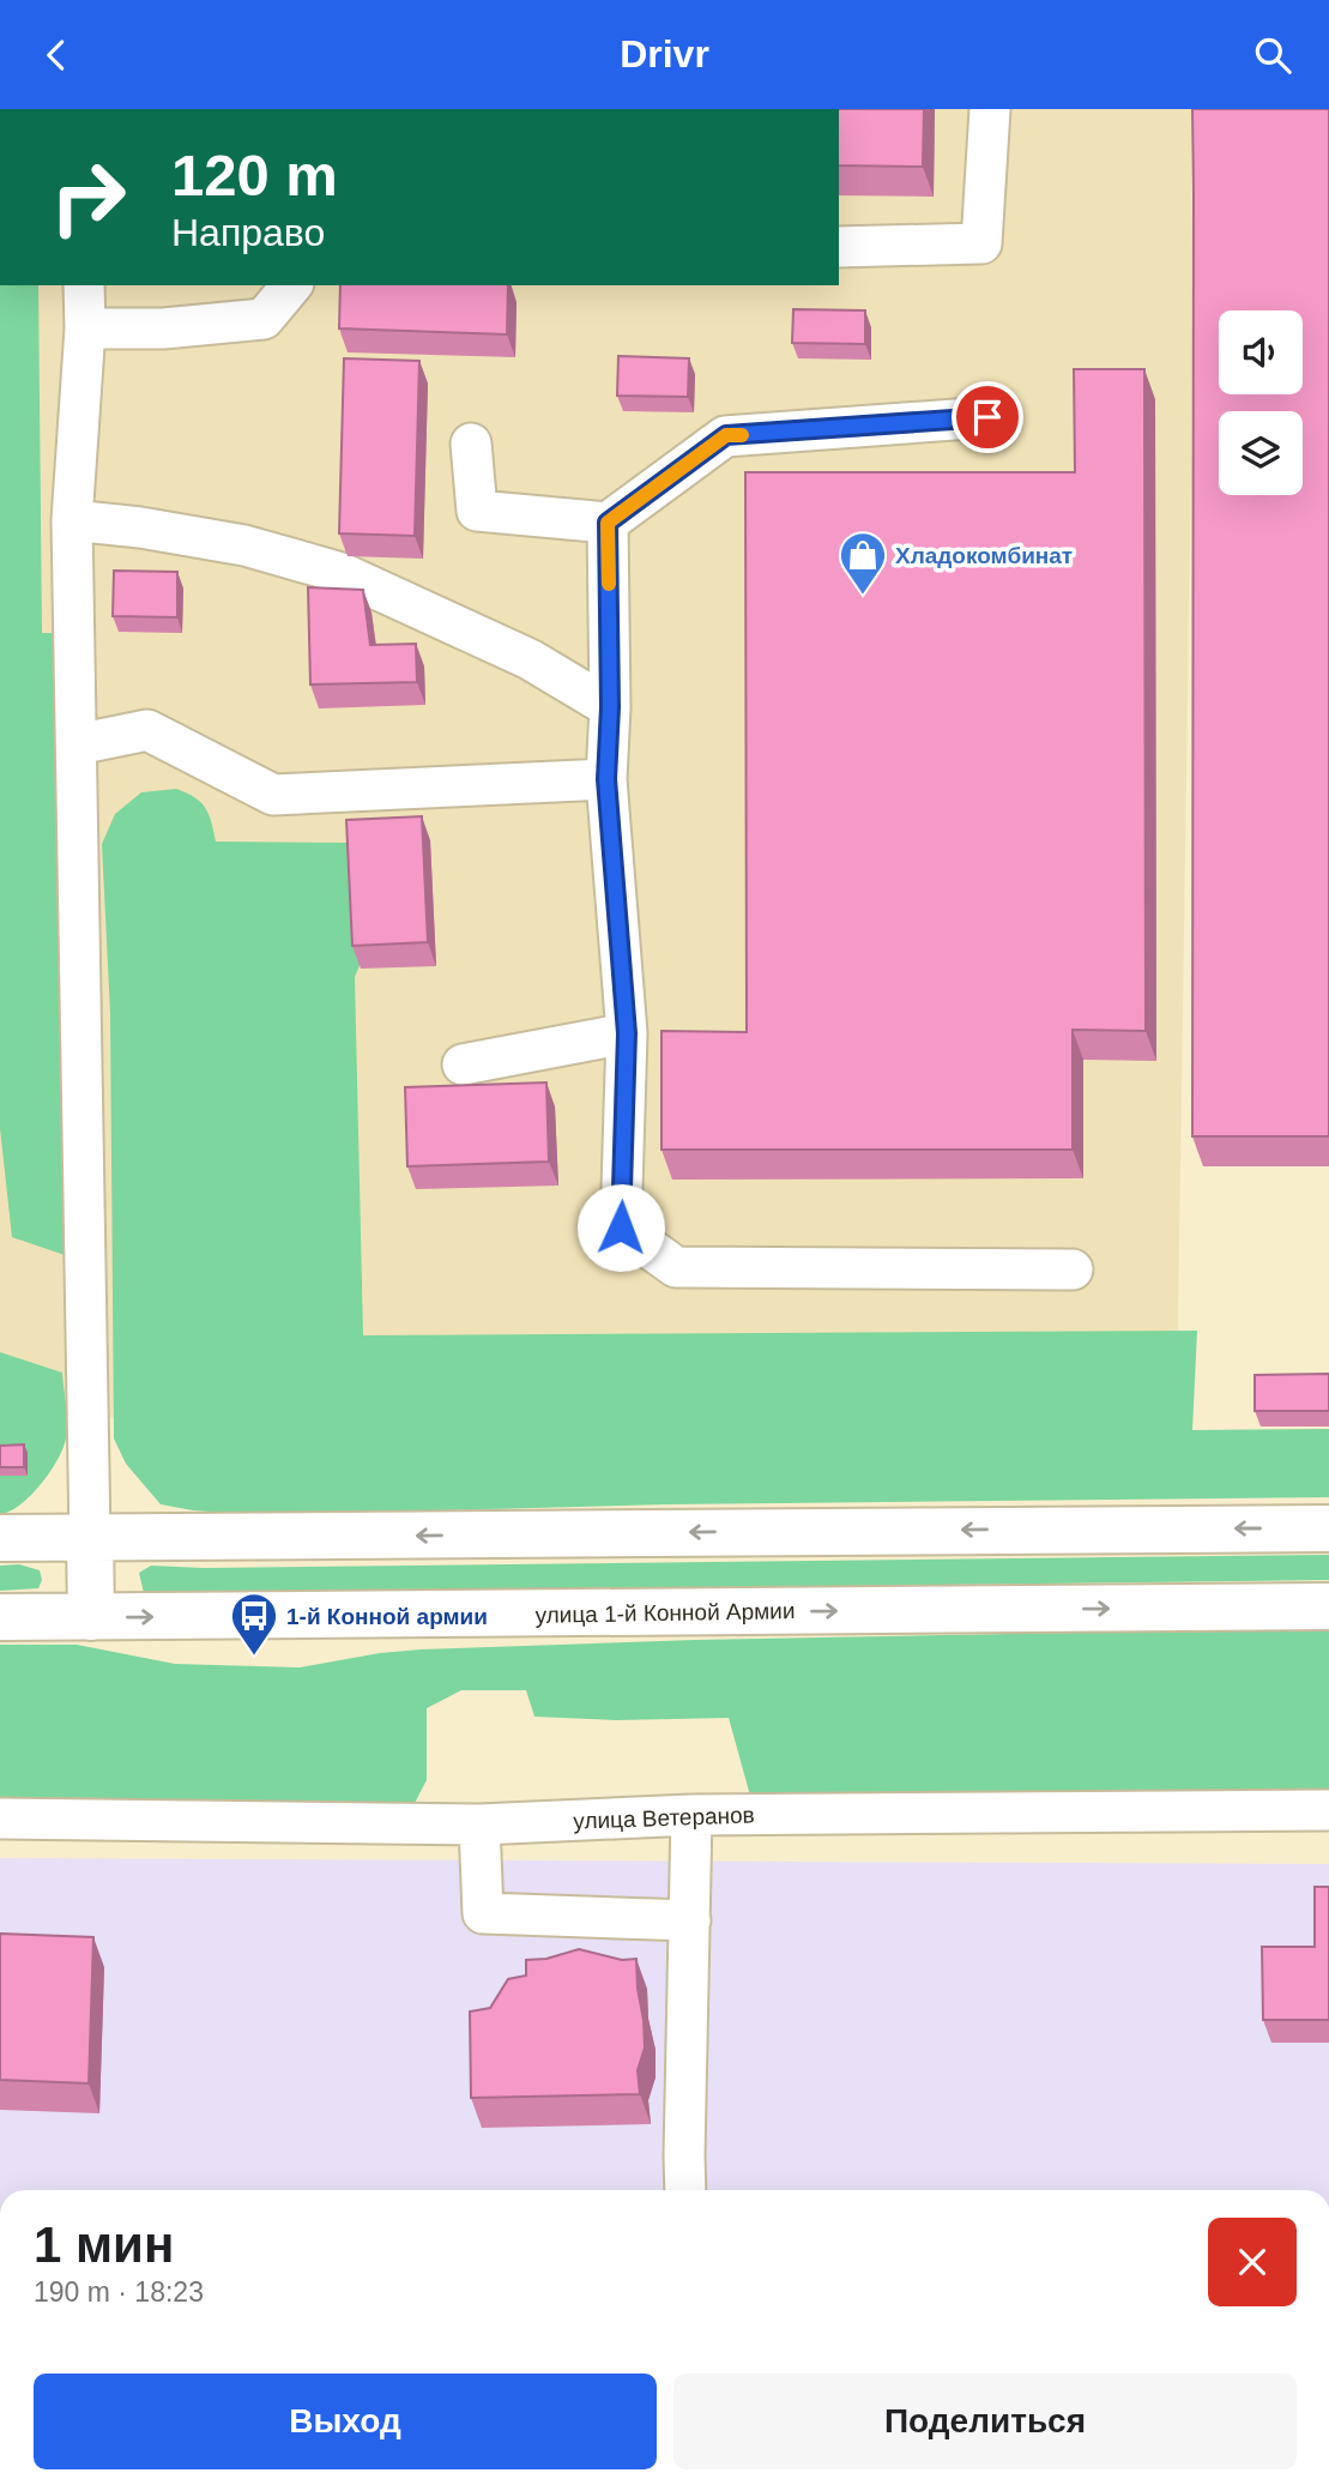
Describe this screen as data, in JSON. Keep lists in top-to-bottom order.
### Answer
{
  "streets": {
    "main road": ["улица 1-й Конной Армии"],
    "lane": ["улица Ветеранов"]
  },
  "places": {
    "shop": ["Хладокомбинат"],
    "bus stop": ["1-й Конной армии"]
  },
  "page": {
    "header": "Drivr",
    "turn": ["120 m", "Направо"],
    "heading": ["1 мин", "190 m · 18:23"],
    "buttons": ["Выход", "Поделиться"]
  }
}
